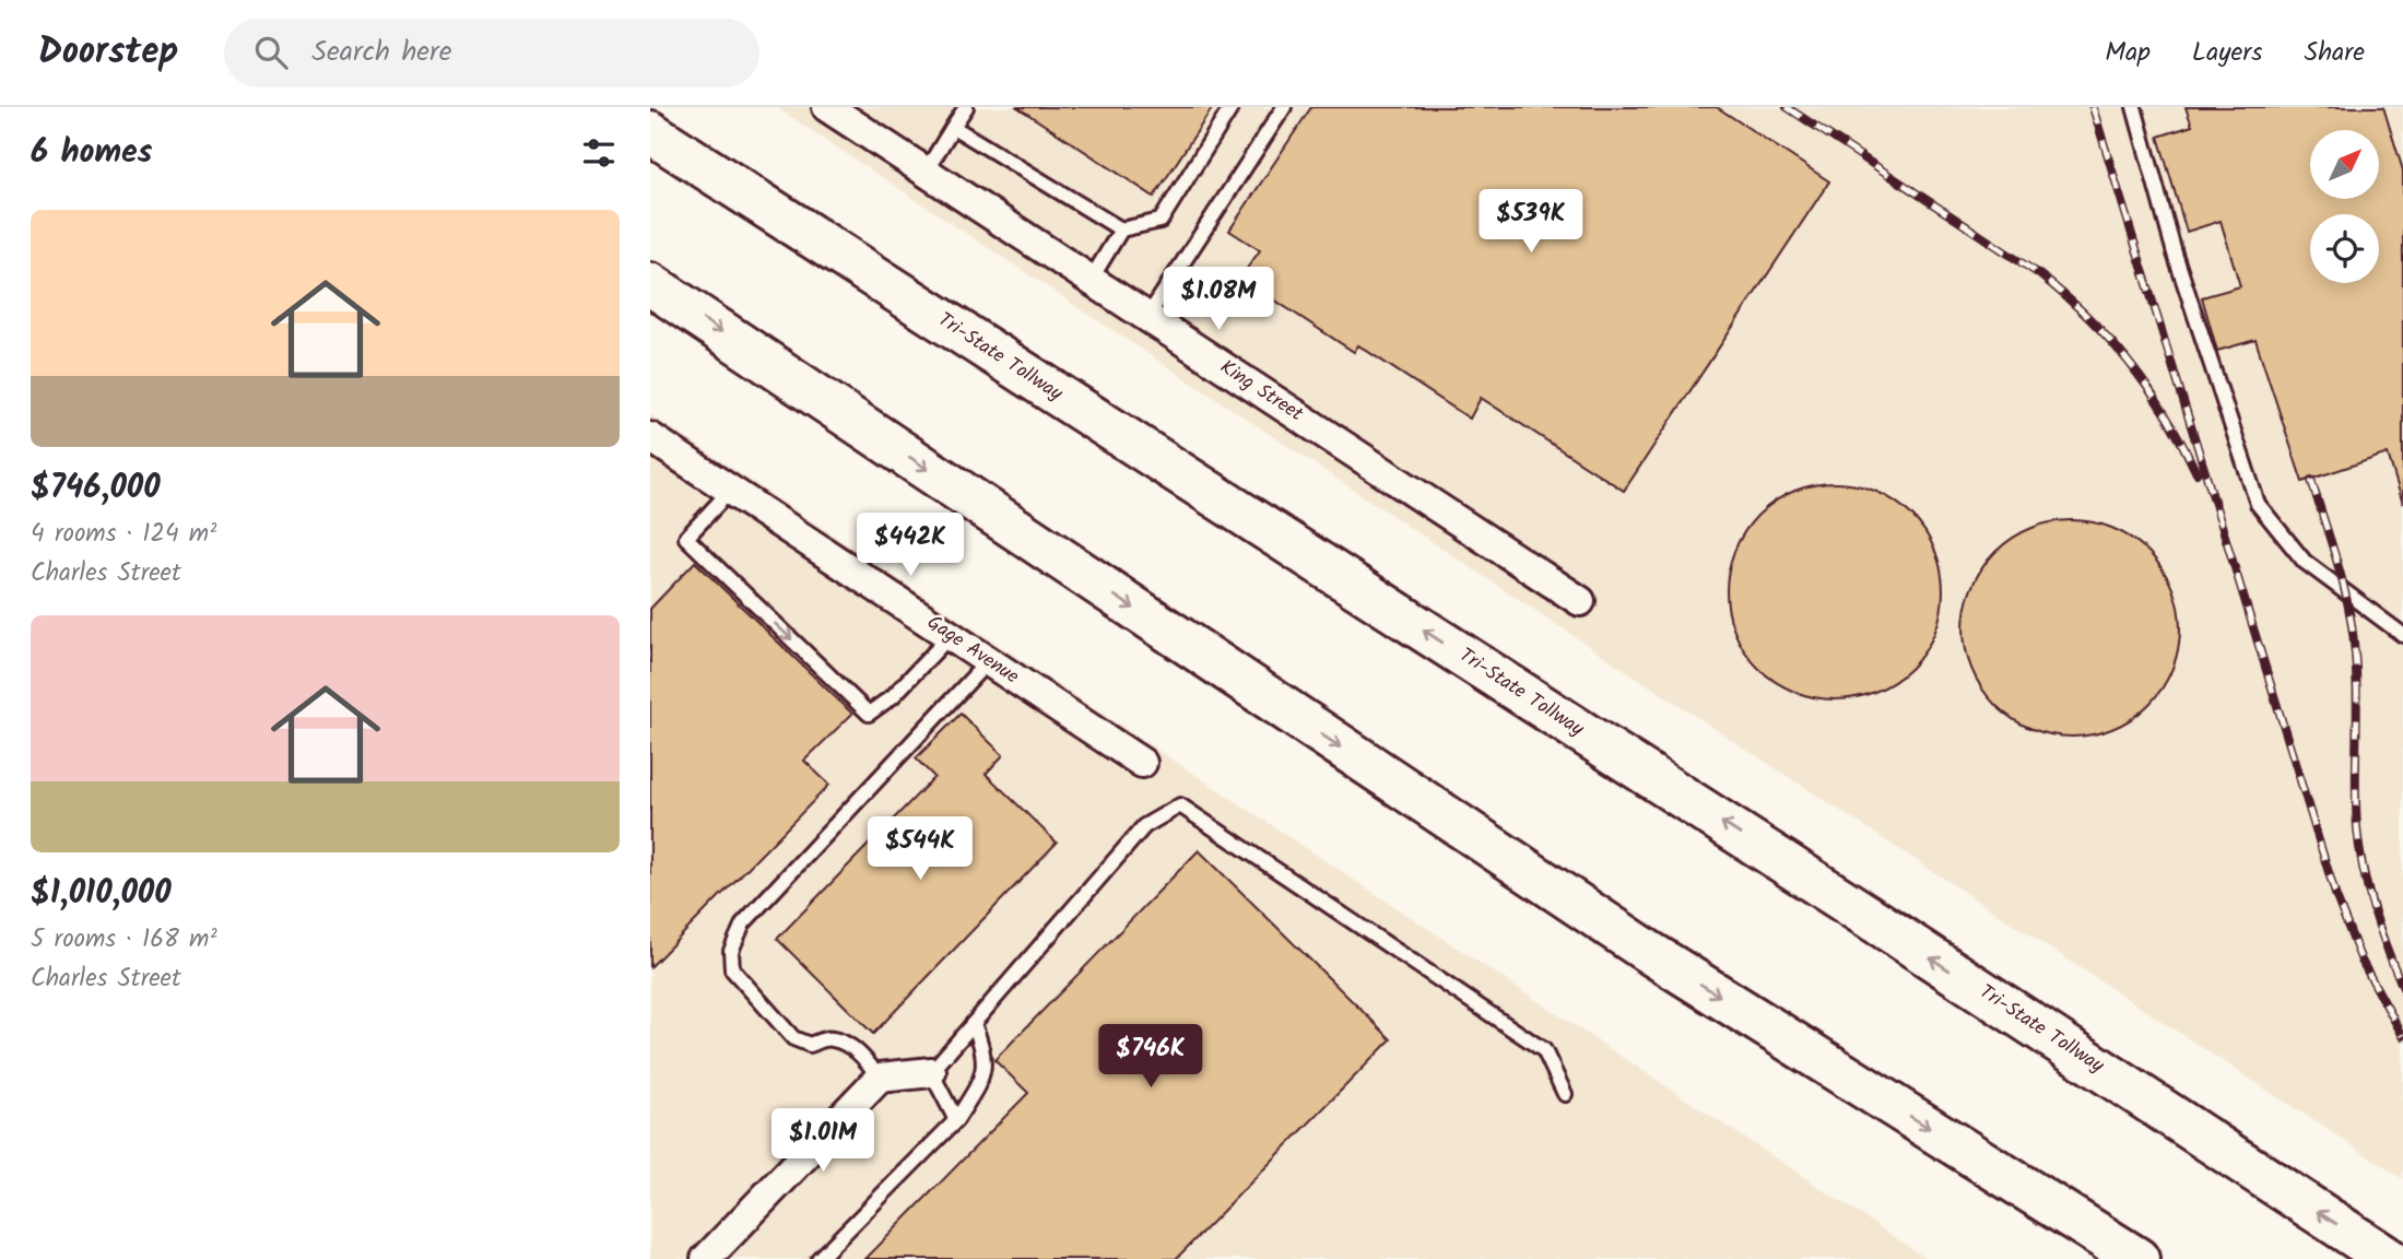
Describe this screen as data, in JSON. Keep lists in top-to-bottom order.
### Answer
{
  "streets": {
    "highway": ["Tri-State Tollway"],
    "street": ["King Street", "Gage Avenue"]
  },
  "north": "top right",
  "page": {
    "header": "Doorstep",
    "search": "Search here",
    "nav": ["Map", "Layers", "Share"],
    "heading": "6 homes",
    "price": [
      "$539K",
      "$1.08M",
      "$442K",
      "$544K",
      "$746K",
      "$1.01M"
    ],
    "list": [
      {
        "name": "$746,000",
        "note": "4 rooms · 124 m² · Charles Street"
      },
      {
        "name": "$1,010,000",
        "note": "5 rooms · 168 m² · Charles Street"
      }
    ]
  }
}
